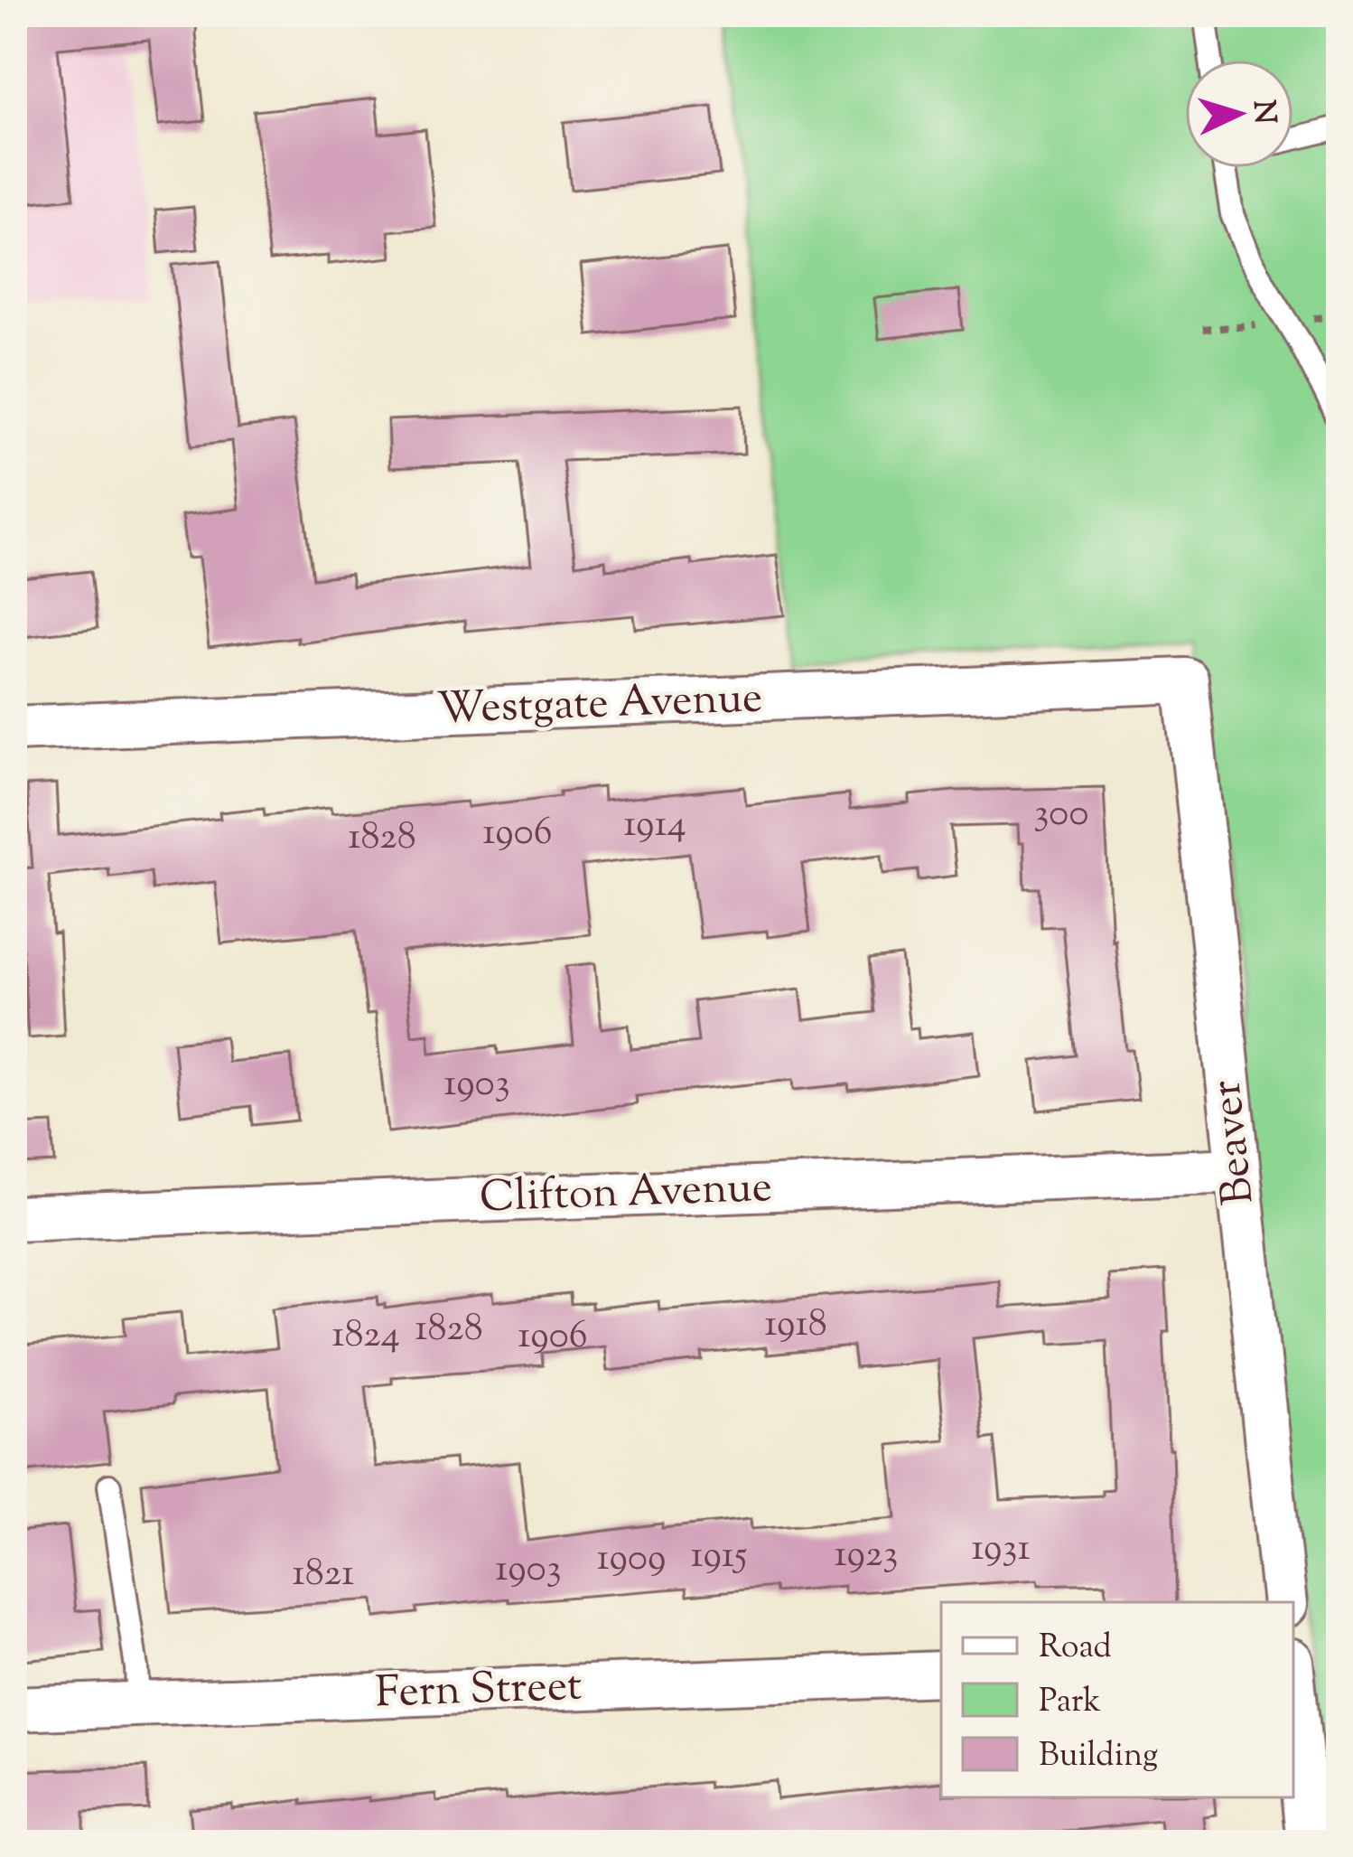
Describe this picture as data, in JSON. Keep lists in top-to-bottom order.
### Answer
{
  "streets": {
    "street": [
      "Westgate Avenue",
      "Beaver",
      "Clifton Avenue",
      "Fern Street"
    ]
  },
  "crossings": [
    ["Westgate Avenue", "Beaver"],
    ["Beaver", "Clifton Avenue"]
  ],
  "house_numbers": [
    "300",
    "1914",
    "1906",
    "1828",
    "1903",
    "1918",
    "1828",
    "1824",
    "1906",
    "1931",
    "1923",
    "1915",
    "1909",
    "1903",
    "1821"
  ],
  "legend": ["Road", "Park", "Building"],
  "north": "right"
}
